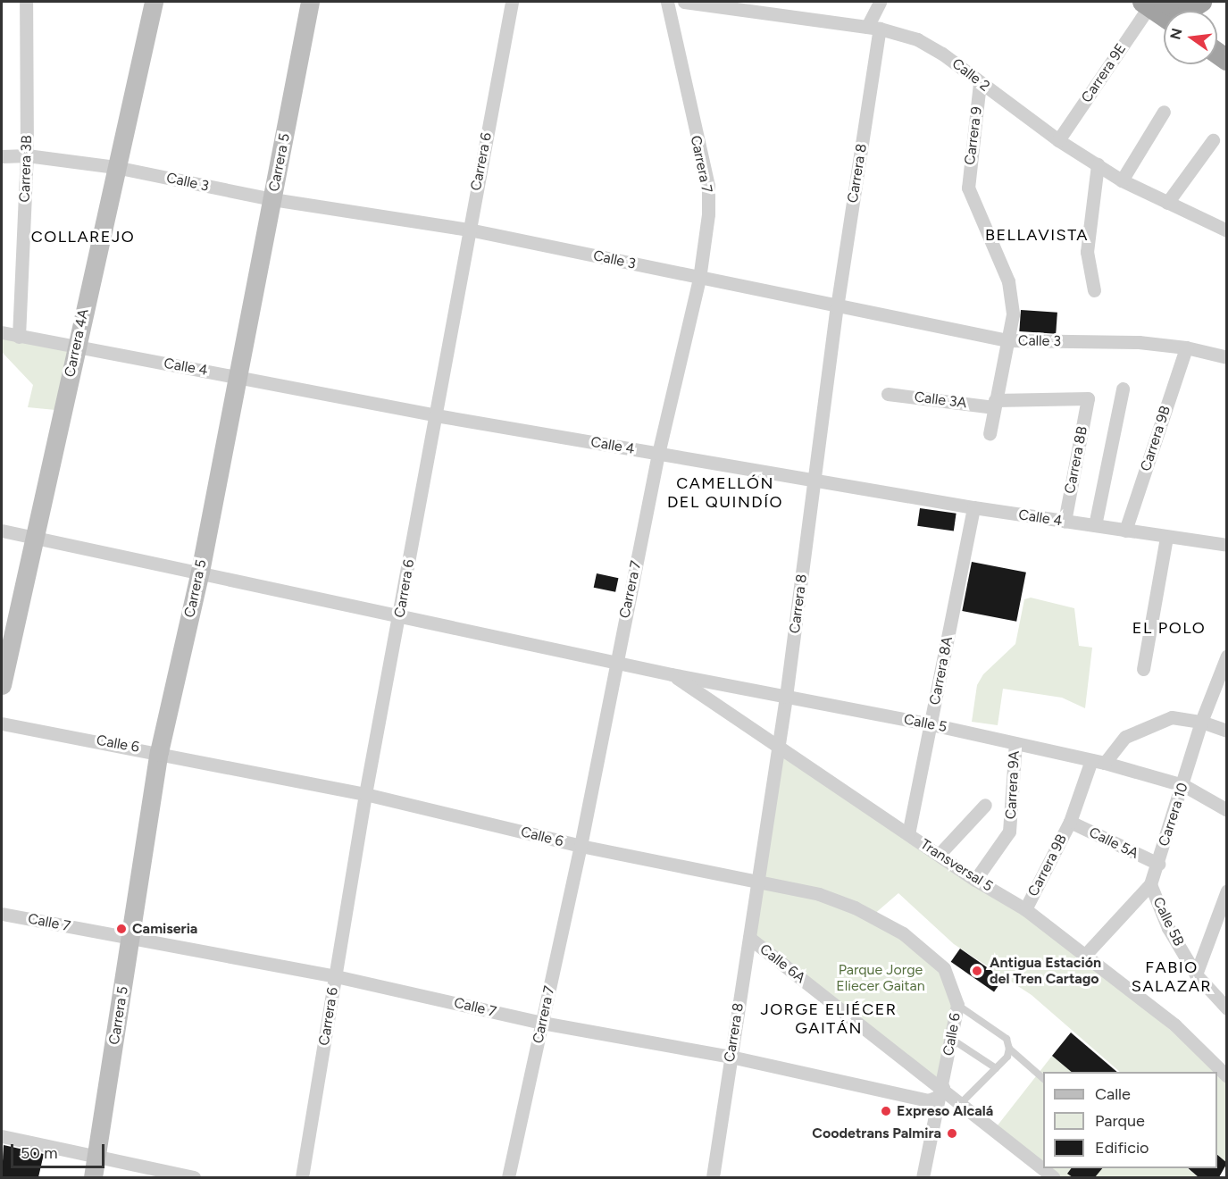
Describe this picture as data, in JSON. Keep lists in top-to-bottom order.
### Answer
{
  "streets": {
    "main road": ["Carrera 5", "Carrera 4A"],
    "street": [
      "Carrera 9E",
      "Calle 2",
      "Carrera 9",
      "Carrera 6",
      "Carrera 7",
      "Carrera 3B",
      "Carrera 8",
      "Calle 3",
      "Calle 4",
      "Calle 3A",
      "Carrera 9B",
      "Carrera 8B",
      "Carrera 8A",
      "Calle 5",
      "Calle 6",
      "Carrera 9A",
      "Carrera 10",
      "Calle 5A",
      "Transversal 5",
      "Calle 5B",
      "Calle 7",
      "Calle 6A"
    ]
  },
  "crossings": [
    ["Carrera 9E", "Calle 2"],
    ["Calle 2", "Carrera 9"],
    ["Calle 2", "Carrera 8"],
    ["Carrera 9", "Calle 3"],
    ["Carrera 6", "Calle 3"],
    ["Carrera 6", "Calle 4"],
    ["Carrera 6", "Calle 5"],
    ["Carrera 6", "Calle 6"],
    ["Carrera 6", "Calle 7"],
    ["Carrera 5", "Calle 3"],
    ["Carrera 5", "Calle 4"],
    ["Carrera 5", "Calle 5"],
    ["Carrera 5", "Calle 6"],
    ["Carrera 5", "Calle 7"],
    ["Carrera 7", "Calle 3"],
    ["Carrera 7", "Calle 4"],
    ["Carrera 7", "Calle 5"],
    ["Carrera 7", "Calle 6"],
    ["Carrera 7", "Calle 7"],
    ["Carrera 3B", "Calle 3"],
    ["Carrera 3B", "Calle 4"],
    ["Carrera 8", "Calle 3"],
    ["Carrera 8", "Calle 4"],
    ["Carrera 8", "Calle 5"],
    ["Carrera 8", "Calle 6"],
    ["Carrera 8", "Transversal 5"],
    ["Carrera 8", "Calle 7"],
    ["Carrera 8", "Calle 6A"],
    ["Calle 3", "Carrera 4A"],
    ["Calle 3", "Carrera 9B"],
    ["Carrera 4A", "Calle 4"],
    ["Carrera 4A", "Calle 5"],
    ["Calle 4", "Carrera 9B"],
    ["Calle 4", "Carrera 8B"],
    ["Calle 4", "Carrera 8A"],
    ["Calle 3A", "Carrera 8B"],
    ["Carrera 9B", "Calle 5"],
    ["Carrera 9B", "Carrera 10"],
    ["Carrera 9B", "Calle 5A"],
    ["Carrera 9B", "Transversal 5"],
    ["Carrera 8A", "Calle 5"],
    ["Carrera 8A", "Transversal 5"],
    ["Calle 5", "Carrera 9A"],
    ["Calle 5", "Carrera 10"],
    ["Calle 5", "Transversal 5"],
    ["Calle 6", "Calle 7"],
    ["Calle 6", "Calle 6A"],
    ["Carrera 9A", "Transversal 5"],
    ["Carrera 10", "Calle 5A"],
    ["Carrera 10", "Transversal 5"],
    ["Carrera 10", "Calle 5B"],
    ["Calle 7", "Calle 6A"]
  ],
  "districts": [
    "BELLAVISTA",
    "COLLAREJO",
    "CAMELLÓN DEL QUINDÍO",
    "EL POLO",
    "FABIO SALAZAR",
    "JORGE ELIÉCER GAITÁN"
  ],
  "parks": ["Parque Jorge Eliecer Gaitan"],
  "places": [
    "Camiseria",
    "Antigua Estación del Tren Cartago",
    "Expreso Alcalá",
    "Coodetrans Palmira"
  ],
  "legend": ["Calle", "Parque", "Edificio"],
  "scale_bar": "50 m",
  "north": "left"
}
